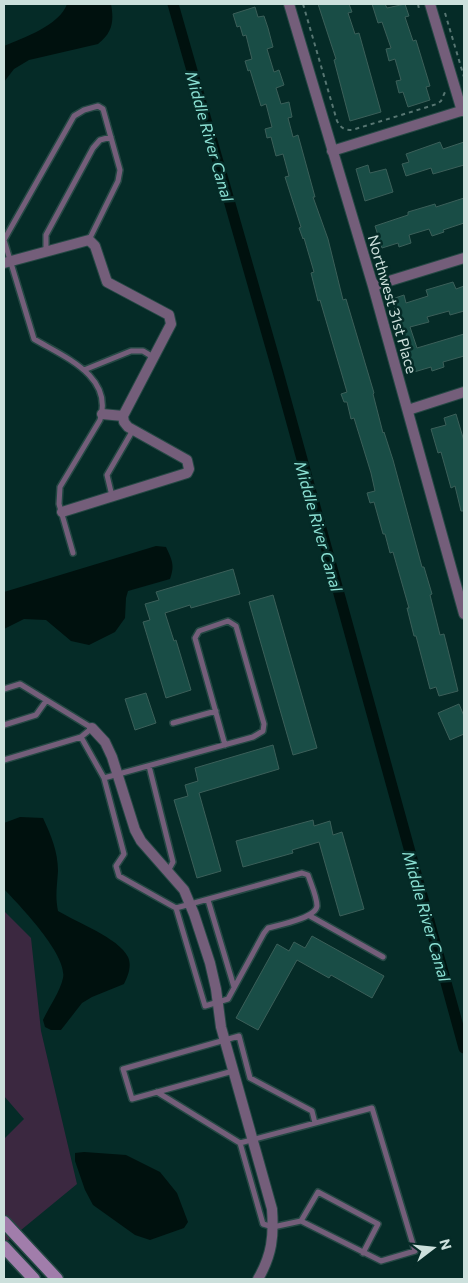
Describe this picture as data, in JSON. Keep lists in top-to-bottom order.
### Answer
{
  "streets": {
    "street": ["Northwest 31st Place"]
  },
  "water": ["Middle River Canal"],
  "north": "right"
}
